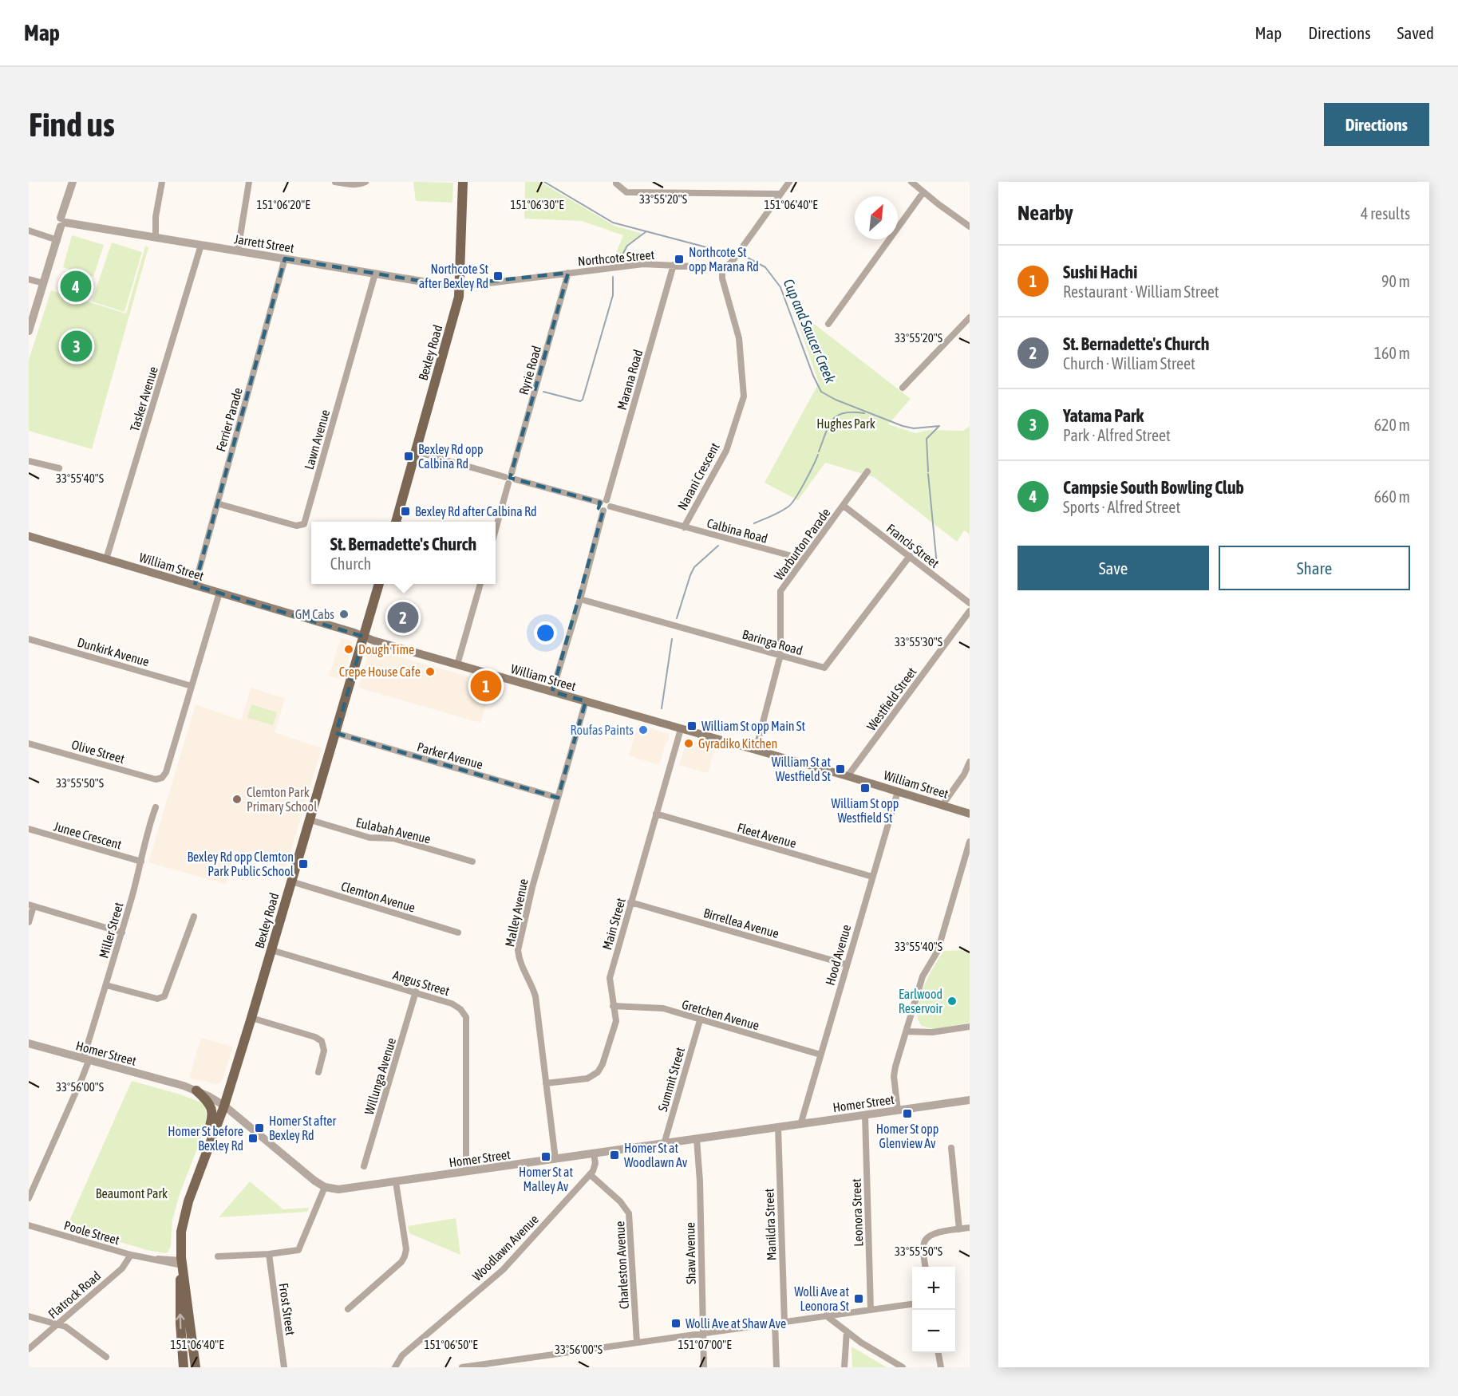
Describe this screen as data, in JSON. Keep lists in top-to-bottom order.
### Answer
{
  "streets": {
    "main road": ["Bexley Road", "William Street"],
    "street": [
      "Jarrett Street",
      "Northcote Street",
      "Ryrie Road",
      "Marana Road",
      "Tasker Avenue",
      "Ferrier Parade",
      "Lawn Avenue",
      "Narani Crescent",
      "Calbina Road",
      "Warburton Parade",
      "Francis Street",
      "Baringa Road",
      "Dunkirk Avenue",
      "Westfield Street",
      "Olive Street",
      "Parker Avenue",
      "Eulabah Avenue",
      "Junee Crescent",
      "Fleet Avenue",
      "Clemton Avenue",
      "Malley Avenue",
      "Birrellea Avenue",
      "Main Street",
      "Miller Street",
      "Hood Avenue",
      "Angus Street",
      "Gretchen Avenue",
      "Homer Street",
      "Willunga Avenue",
      "Summit Street",
      "Leonora Street",
      "Manildra Street",
      "Poole Street",
      "Woodlawn Avenue",
      "Shaw Avenue",
      "Charleston Avenue",
      "Flatrock Road",
      "Frost Street"
    ]
  },
  "crossings": [
    ["Jarrett Street", "Northcote Street"],
    ["Jarrett Street", "Bexley Road"],
    ["Jarrett Street", "Tasker Avenue"],
    ["Jarrett Street", "Ferrier Parade"],
    ["Jarrett Street", "Lawn Avenue"],
    ["Northcote Street", "Bexley Road"],
    ["Northcote Street", "Ryrie Road"],
    ["Northcote Street", "Marana Road"],
    ["Northcote Street", "Narani Crescent"],
    ["Bexley Road", "William Street"],
    ["Bexley Road", "Parker Avenue"],
    ["Bexley Road", "Eulabah Avenue"],
    ["Bexley Road", "Clemton Avenue"],
    ["Bexley Road", "Angus Street"],
    ["Bexley Road", "Homer Street"],
    ["Bexley Road", "Poole Street"],
    ["Marana Road", "Calbina Road"],
    ["Tasker Avenue", "William Street"],
    ["Ferrier Parade", "Lawn Avenue"],
    ["Ferrier Parade", "William Street"],
    ["Narani Crescent", "Calbina Road"],
    ["Calbina Road", "Warburton Parade"],
    ["Warburton Parade", "Francis Street"],
    ["Warburton Parade", "William Street"],
    ["Warburton Parade", "Baringa Road"],
    ["Francis Street", "Baringa Road"],
    ["William Street", "Westfield Street"],
    ["William Street", "Malley Avenue"],
    ["William Street", "Main Street"],
    ["William Street", "Hood Avenue"],
    ["Dunkirk Avenue", "Olive Street"],
    ["Parker Avenue", "Malley Avenue"],
    ["Junee Crescent", "Miller Street"],
    ["Fleet Avenue", "Main Street"],
    ["Fleet Avenue", "Hood Avenue"],
    ["Malley Avenue", "Main Street"],
    ["Malley Avenue", "Homer Street"],
    ["Birrellea Avenue", "Main Street"],
    ["Birrellea Avenue", "Hood Avenue"],
    ["Main Street", "Gretchen Avenue"],
    ["Miller Street", "Homer Street"],
    ["Hood Avenue", "Gretchen Avenue"],
    ["Hood Avenue", "Homer Street"],
    ["Angus Street", "Homer Street"],
    ["Angus Street", "Willunga Avenue"],
    ["Gretchen Avenue", "Summit Street"],
    ["Homer Street", "Summit Street"],
    ["Homer Street", "Leonora Street"],
    ["Homer Street", "Manildra Street"],
    ["Homer Street", "Shaw Avenue"],
    ["Poole Street", "Flatrock Road"],
    ["Woodlawn Avenue", "Charleston Avenue"]
  ],
  "water": ["Cup and Saucer Creek"],
  "parks": ["Hughes Park", "Beaumont Park"],
  "places": {
    "transit": [
      "Northcote St opp Marana Rd",
      "Northcote St after Bexley Rd",
      "Bexley Rd opp Calbina Rd",
      "Bexley Rd after Calbina Rd",
      "William St opp Main St",
      "William St at Westfield St",
      "William St opp Westfield St",
      "Bexley Rd opp Clemton Park Public School",
      "Homer St opp Glenview Av",
      "Homer St after Bexley Rd",
      "Homer St before Bexley Rd",
      "Homer St at Woodlawn Av",
      "Homer St at Malley Av",
      "Wolli Ave at Leonora St",
      "Wolli Ave at Shaw Ave"
    ],
    "other": [
      "GM Cabs",
      "Dough Time",
      "Crepe House Cafe",
      "Roufas Paints",
      "Gyradiko Kitchen",
      "Clemton Park Primary School",
      "Earlwood Reservoir"
    ]
  },
  "north": "top right",
  "page": {
    "header": "Map",
    "nav": ["Map", "Directions", "Saved"],
    "buttons": [
      "Directions",
      ["Save", "Share"]
    ],
    "title": "Find us",
    "heading": ["Nearby", "4 results"],
    "list": [
      {
        "mark": "1",
        "name": "Sushi Hachi",
        "note": "Restaurant · William Street",
        "value": "90 m"
      },
      {
        "mark": "2",
        "name": "St. Bernadette's Church",
        "note": "Church · William Street",
        "value": "160 m"
      },
      {
        "mark": "3",
        "name": "Yatama Park",
        "note": "Park · Alfred Street",
        "value": "620 m"
      },
      {
        "mark": "4",
        "name": "Campsie South Bowling Club",
        "note": "Sports · Alfred Street",
        "value": "660 m"
      }
    ],
    "pins": [
      "4",
      "3",
      "2",
      "1"
    ],
    "popup": ["St. Bernadette's Church", "Church"],
    "map_buttons": ["+", "−"]
  },
  "coordinates": [
    "33°55'20\"S",
    "151°06'20\"E",
    "151°06'30\"E",
    "151°06'40\"E",
    "33°55'40\"S",
    "33°55'30\"S",
    "33°55'50\"S",
    "33°56'00\"S",
    "151°06'50\"E",
    "151°07'00\"E"
  ]
}
